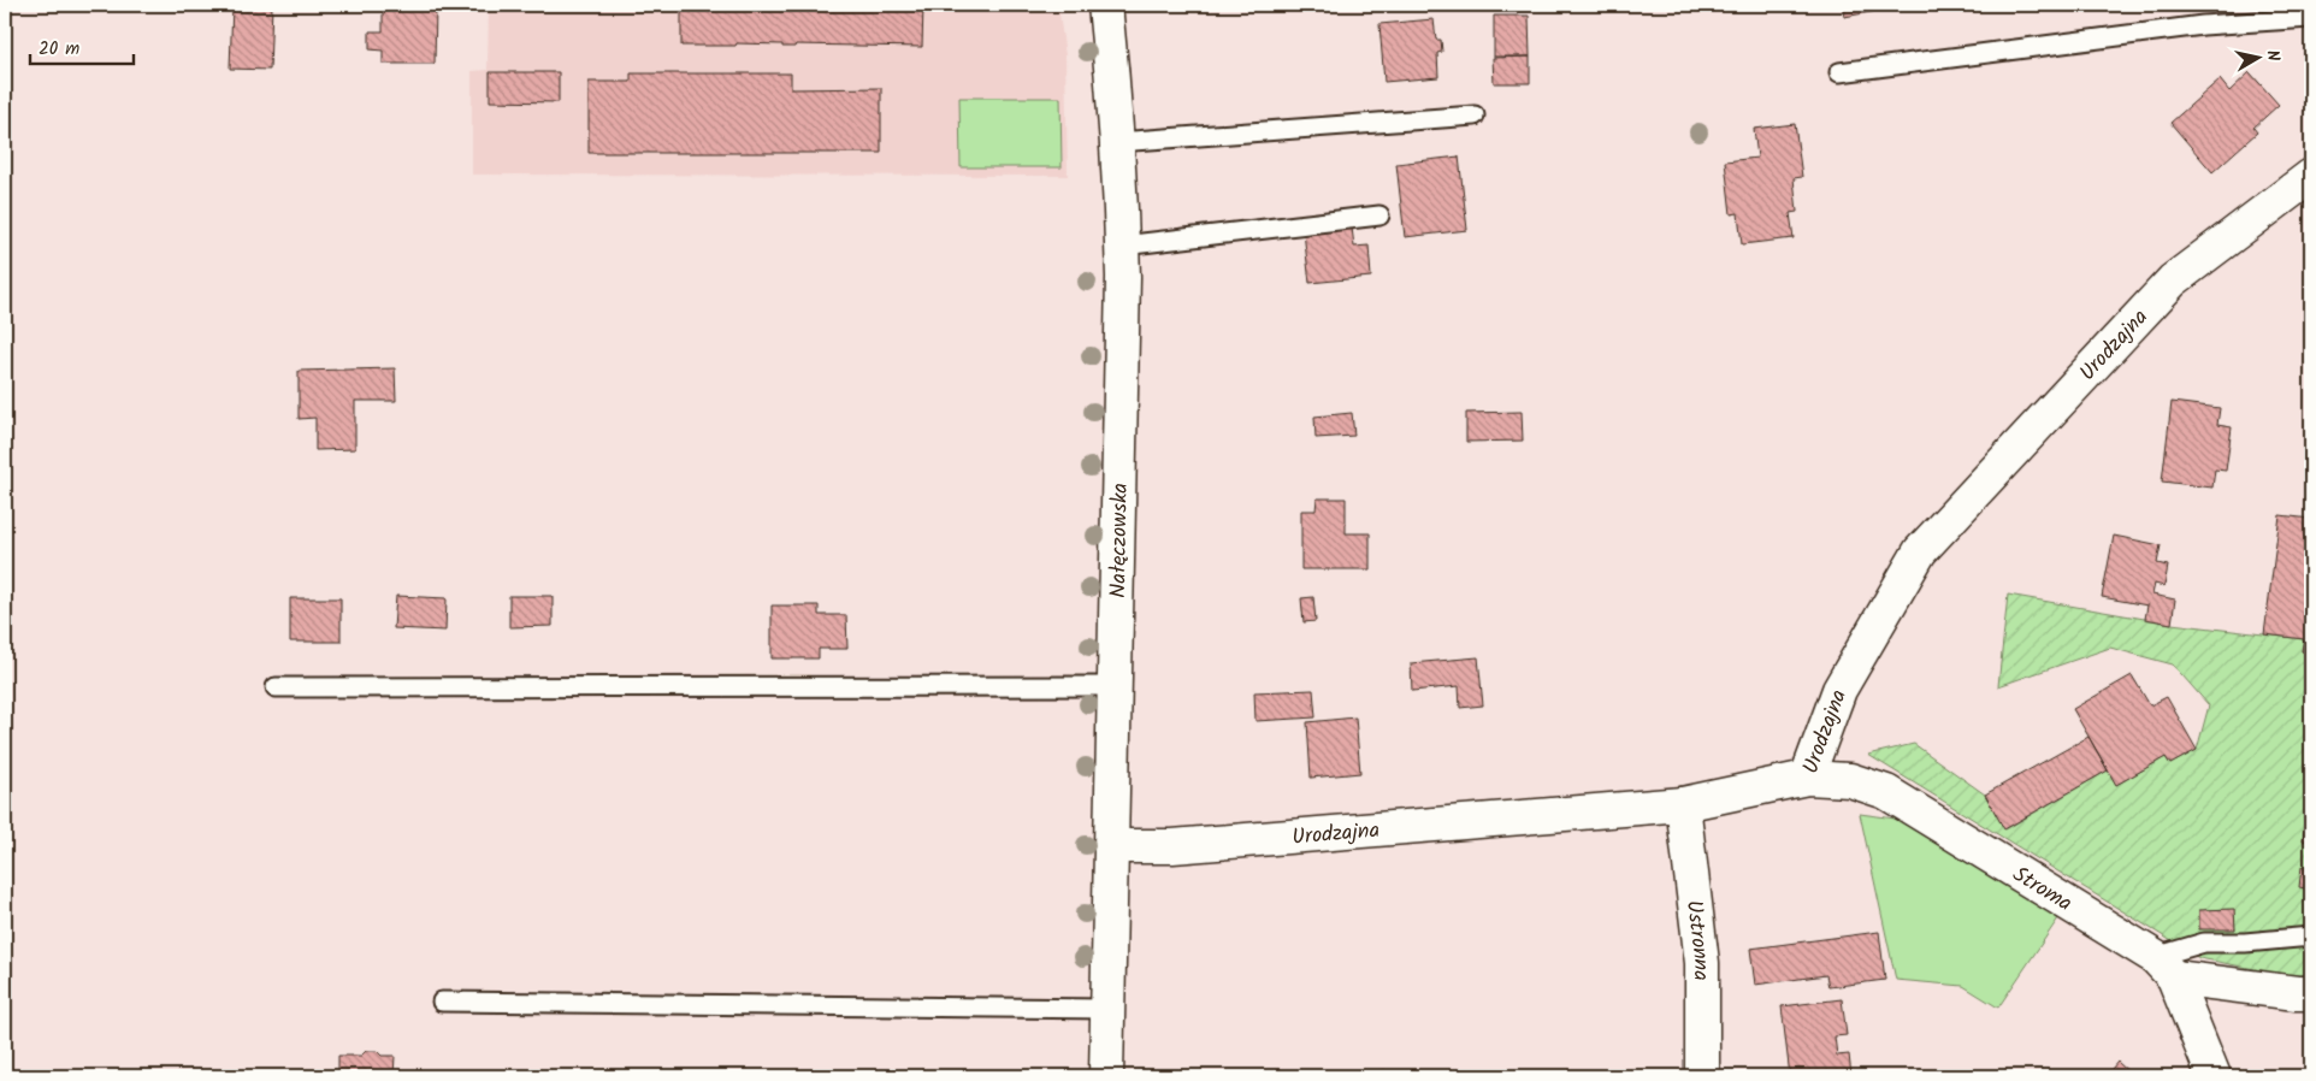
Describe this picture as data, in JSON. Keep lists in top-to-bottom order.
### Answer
{
  "streets": {
    "street": [
      "Urodzajna",
      "Nałęczowska",
      "Stroma",
      "Ustronna"
    ]
  },
  "crossings": [
    ["Urodzajna", "Nałęczowska"],
    ["Urodzajna", "Stroma"],
    ["Urodzajna", "Ustronna"]
  ],
  "scale_bar": "20 m",
  "north": "right"
}
